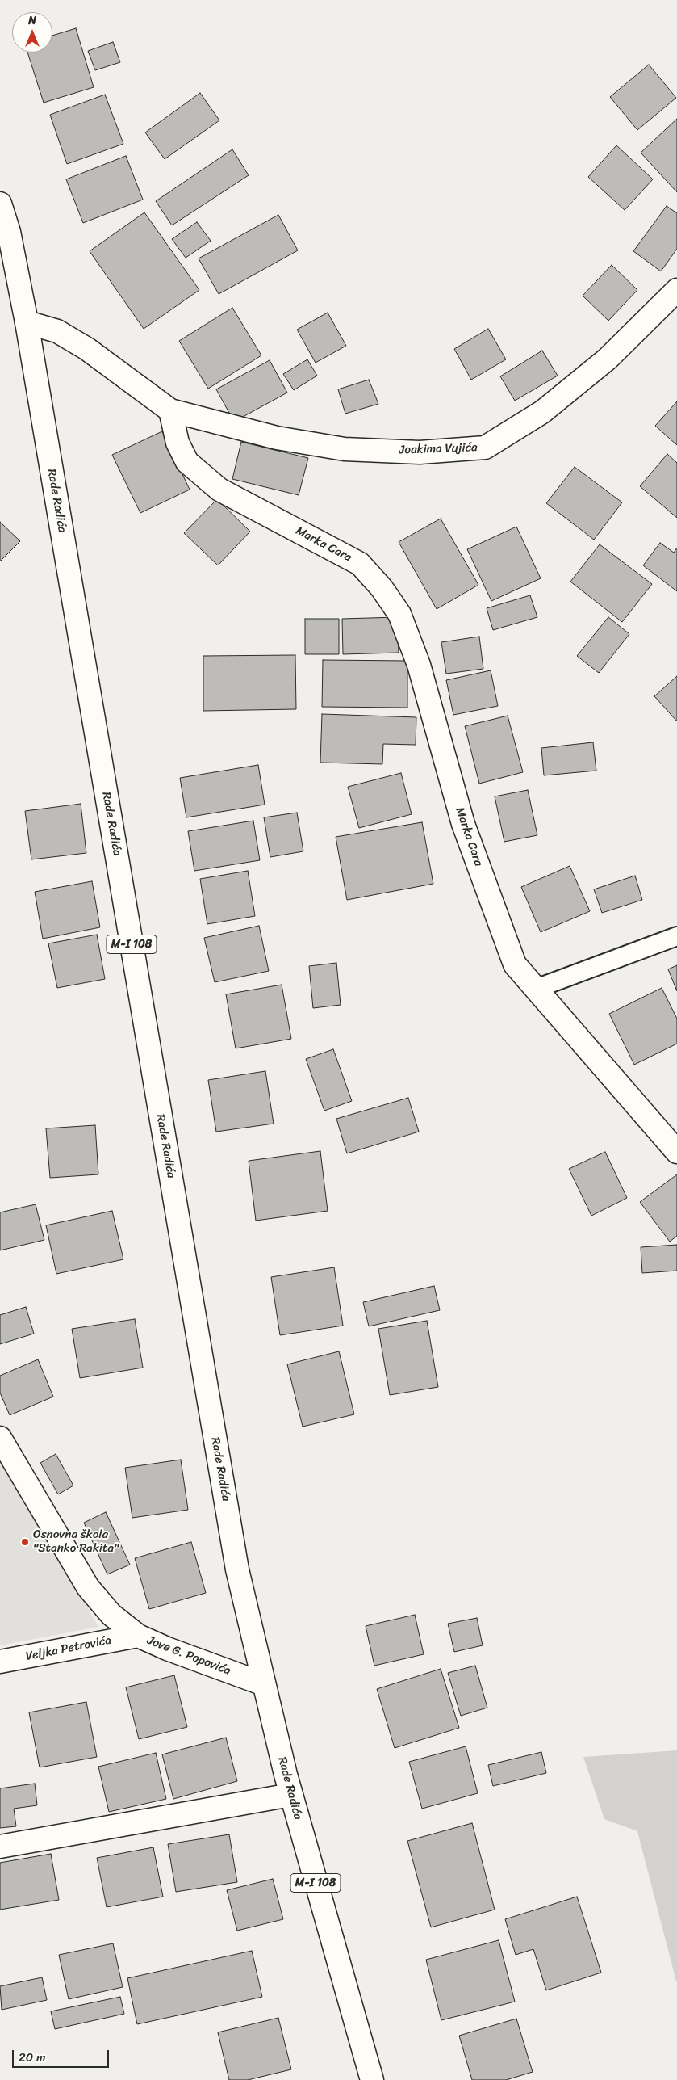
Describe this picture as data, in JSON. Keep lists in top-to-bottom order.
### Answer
{
  "streets": {
    "street": [
      "Joakima Vujića",
      "Rade Radića",
      "Marka Cara",
      "M-I 108",
      "Veljka Petrovića",
      "Jove G. Popovića"
    ]
  },
  "crossings": [
    ["Joakima Vujića", "Marka Cara"],
    ["Rade Radića", "Jove G. Popovića"],
    ["Veljka Petrovića", "Jove G. Popovića"]
  ],
  "places": ["Osnovna škola \"Stanko Rakita\""],
  "scale_bar": "20 m",
  "north": "top"
}
